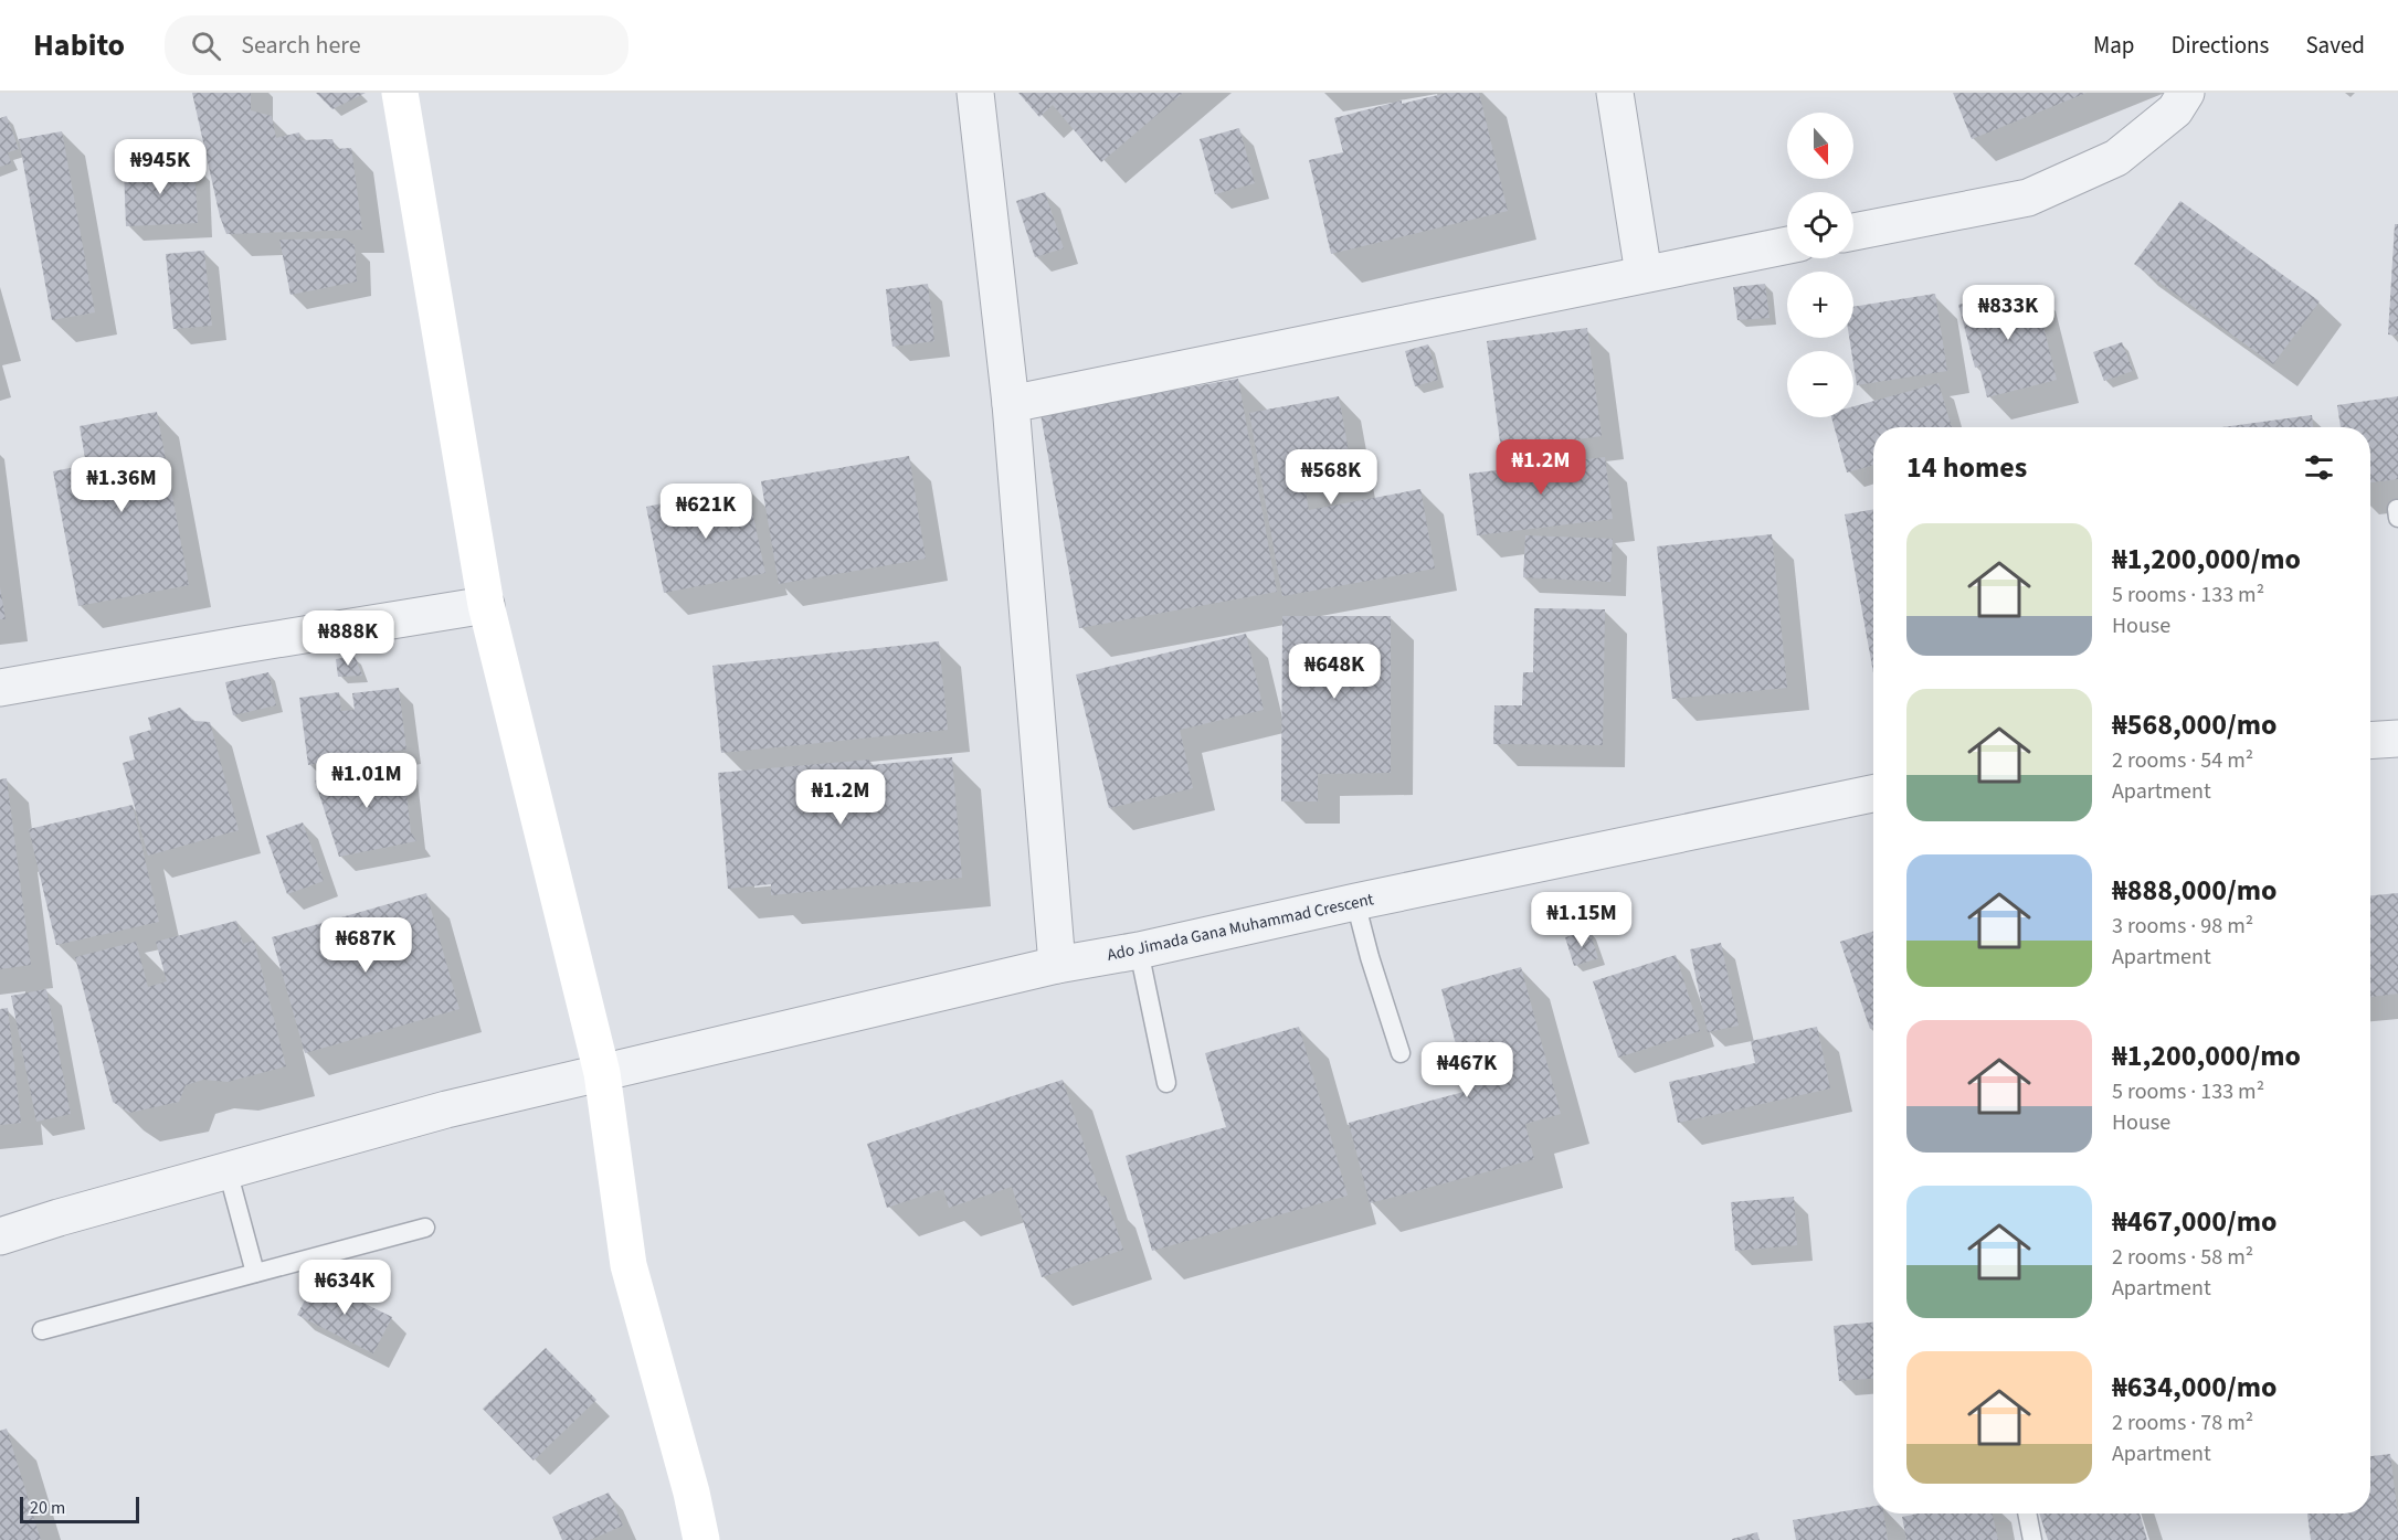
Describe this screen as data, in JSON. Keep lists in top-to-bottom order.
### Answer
{
  "streets": {
    "street": ["Ado Jimada Gana Muhammad Crescent"]
  },
  "scale_bar": "20 m",
  "north": "bottom",
  "page": {
    "header": "Habito",
    "search": "Search here",
    "nav": ["Map", "Directions", "Saved"],
    "map_buttons": ["+", "−"],
    "price": [
      "₦945K",
      "₦833K",
      "₦1.2M",
      "₦568K",
      "₦1.36M",
      "₦621K",
      "₦888K",
      "₦648K",
      "₦1.01M",
      "₦1.2M",
      "₦1.15M",
      "₦687K",
      "₦467K",
      "₦634K"
    ],
    "heading": "14 homes",
    "list": [
      {
        "name": "₦1,200,000/mo",
        "note": "5 rooms · 133 m² · House"
      },
      {
        "name": "₦568,000/mo",
        "note": "2 rooms · 54 m² · Apartment"
      },
      {
        "name": "₦888,000/mo",
        "note": "3 rooms · 98 m² · Apartment"
      },
      {
        "name": "₦1,200,000/mo",
        "note": "5 rooms · 133 m² · House"
      },
      {
        "name": "₦467,000/mo",
        "note": "2 rooms · 58 m² · Apartment"
      },
      {
        "name": "₦634,000/mo",
        "note": "2 rooms · 78 m² · Apartment"
      }
    ],
    "scale": "20 m"
  }
}
